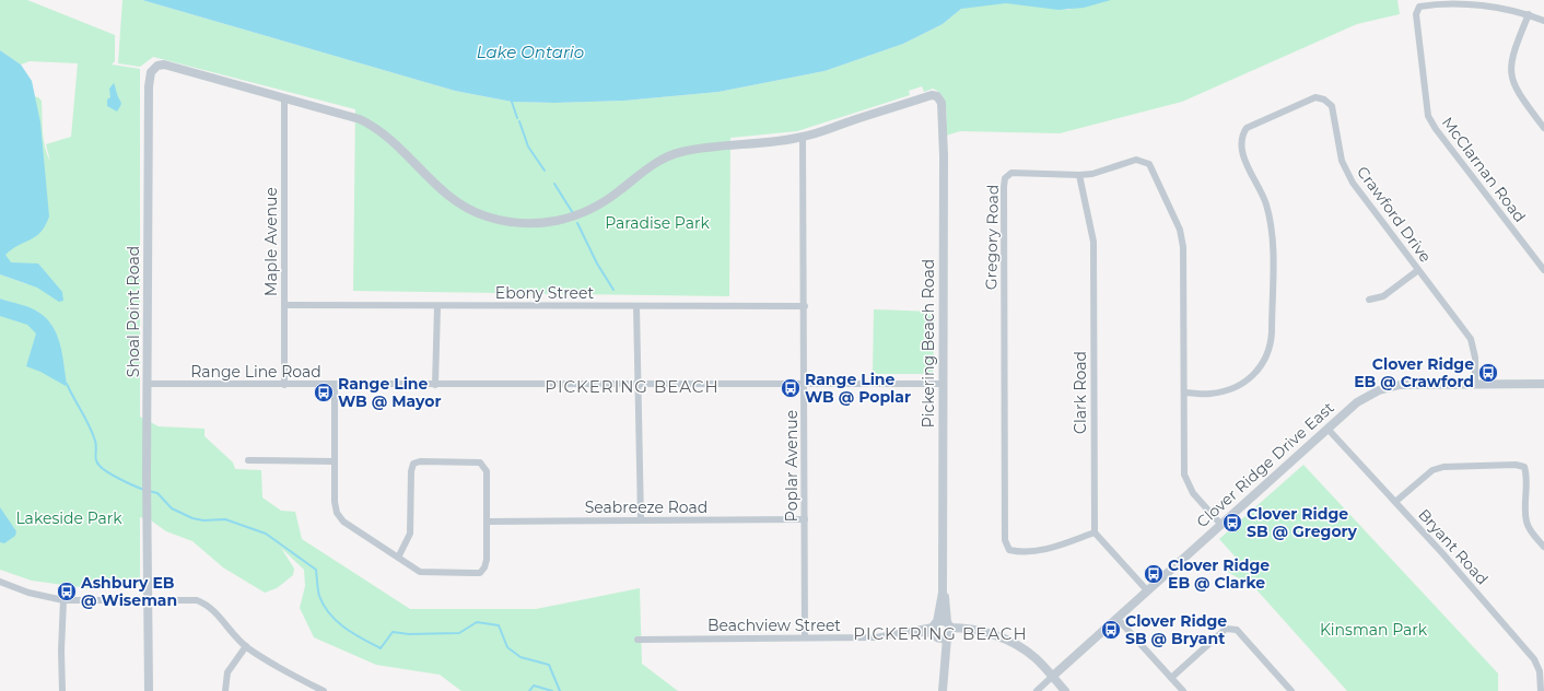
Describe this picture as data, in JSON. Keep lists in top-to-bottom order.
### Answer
{
  "streets": {
    "street": [
      "McClarnan Road",
      "Crawford Drive",
      "Gregory Road",
      "Maple Avenue",
      "Ebony Street",
      "Shoal Point Road",
      "Pickering Beach Road",
      "Range Line Road",
      "Clark Road",
      "Clover Ridge Drive East",
      "Poplar Avenue",
      "Seabreeze Road",
      "Bryant Road",
      "Beachview Street"
    ]
  },
  "crossings": [
    ["Crawford Drive", "Gregory Road"],
    ["Crawford Drive", "Clover Ridge Drive East"],
    ["Gregory Road", "Clark Road"],
    ["Gregory Road", "Clover Ridge Drive East"],
    ["Maple Avenue", "Ebony Street"],
    ["Maple Avenue", "Shoal Point Road"],
    ["Maple Avenue", "Range Line Road"],
    ["Ebony Street", "Poplar Avenue"],
    ["Shoal Point Road", "Range Line Road"],
    ["Pickering Beach Road", "Range Line Road"],
    ["Pickering Beach Road", "Poplar Avenue"],
    ["Pickering Beach Road", "Beachview Street"],
    ["Range Line Road", "Poplar Avenue"],
    ["Clover Ridge Drive East", "Bryant Road"],
    ["Poplar Avenue", "Seabreeze Road"],
    ["Poplar Avenue", "Beachview Street"]
  ],
  "districts": ["PICKERING BEACH", "PICKERING BEACH"],
  "water": ["Lake Ontario"],
  "parks": ["Paradise Park", "Lakeside Park", "Kinsman Park"],
  "places": {
    "bus stop": [
      "Clover Ridge EB @ Crawford",
      "Range Line WB @ Poplar",
      "Range Line WB @ Mayor",
      "Clover Ridge SB @ Gregory",
      "Clover Ridge EB @ Clarke",
      "Ashbury EB @ Wiseman",
      "Clover Ridge SB @ Bryant"
    ]
  }
}
